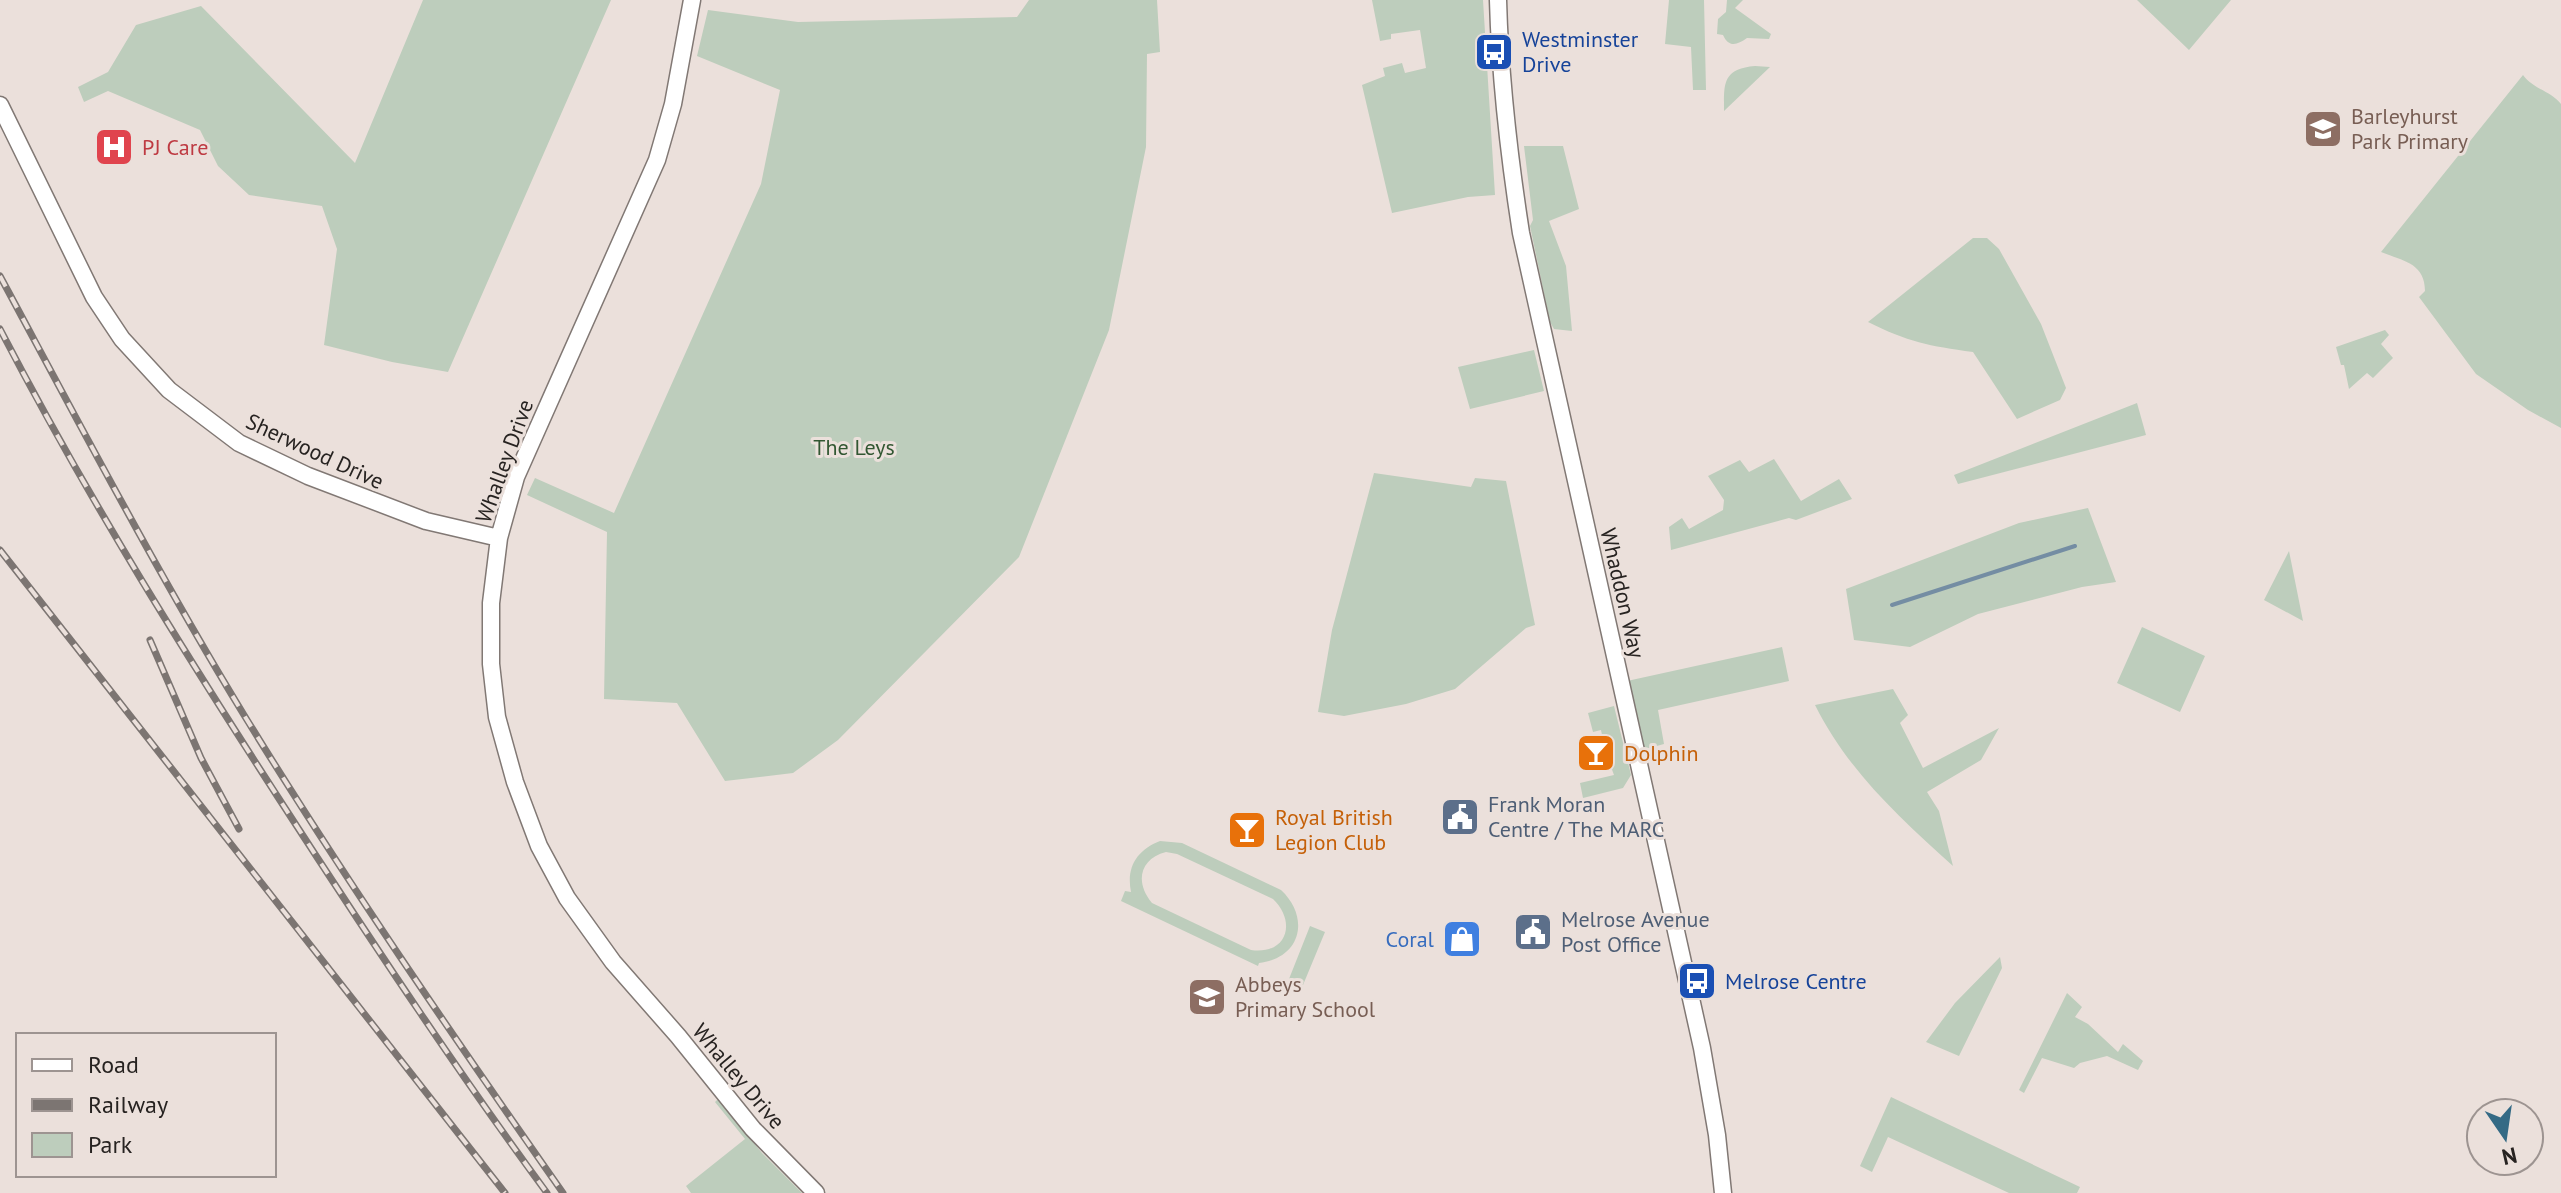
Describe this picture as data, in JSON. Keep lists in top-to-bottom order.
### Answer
{
  "streets": {
    "street": ["Sherwood Drive", "Whalley Drive", "Whaddon Way"]
  },
  "crossings": [
    ["Sherwood Drive", "Whalley Drive"]
  ],
  "parks": ["The Leys"],
  "places": {
    "bus stop": ["Westminster Drive", "Melrose Centre"],
    "school or university": ["Barleyhurst Park Primary", "Abbeys Primary School"],
    "hospital": ["PJ Care"],
    "bar": ["Dolphin", "Royal British Legion Club"],
    "public building": ["Frank Moran Centre / The MARC", "Melrose Avenue Post Office"],
    "shop": ["Coral"]
  },
  "legend": ["Road", "Railway", "Park"],
  "north": "bottom"
}
